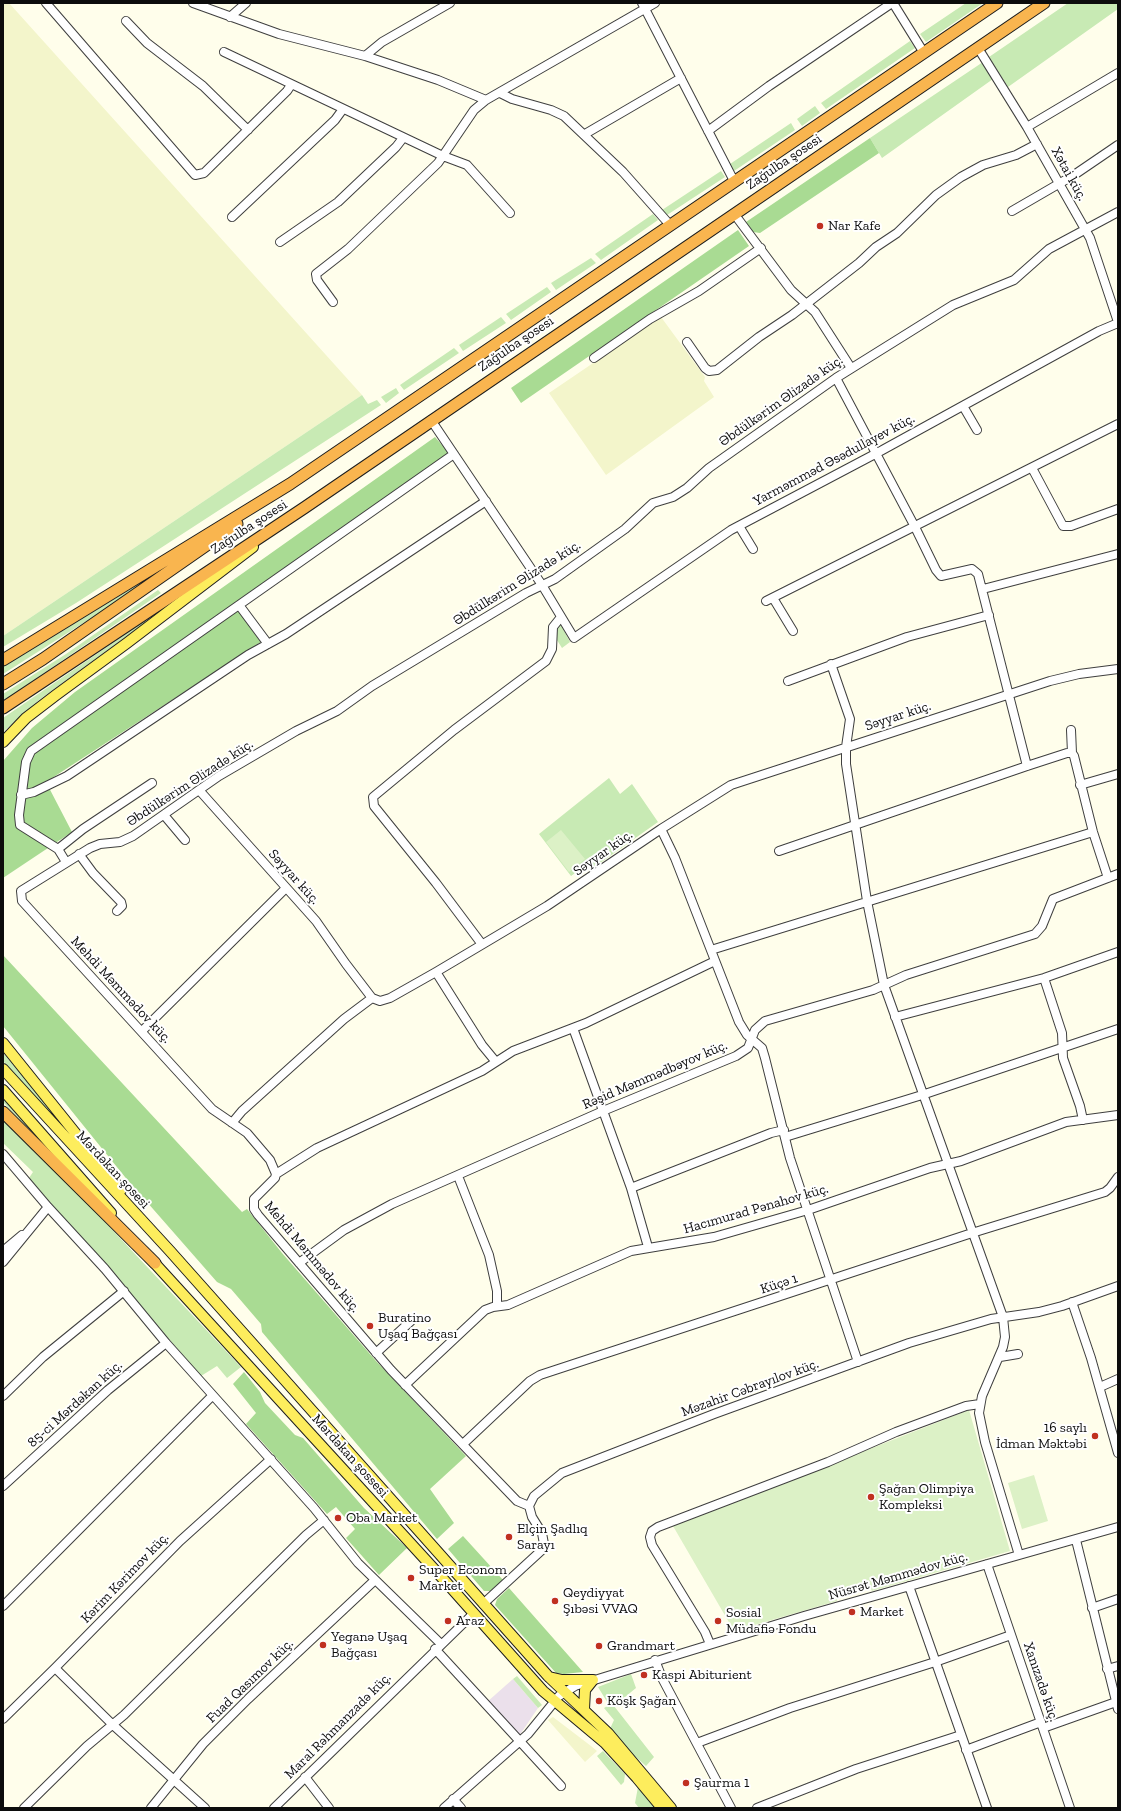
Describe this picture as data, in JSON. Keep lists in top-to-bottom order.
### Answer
{
  "streets": {
    "highway": ["Zağulba şosesi"],
    "main road": ["Mərdəkan şosesi", "Mərdəkan şossesi"],
    "street": [
      "Xətai küç.",
      "Əbdülkərim Əlizadə küç.",
      "Yarməmməd Əsədullayev küç.",
      "Səyyar küç.",
      "Mehdi Məmmədov küç.",
      "Rəşid Məmmədbəyov küç.",
      "Hacımurad Pənahov küç.",
      "Küçə 1",
      "Məzahir Cəbrayılov küç.",
      "85-ci Mərdəkan küç.",
      "Nüsrət Məmmədov küç.",
      "Kərim Kərimov küç.",
      "Fuad Qasımov küç.",
      "Xanızadə küç.",
      "Maral Rəhmanzadə küç."
    ]
  },
  "crossings": [
    ["Zağulba şosesi", "Xətai küç."],
    ["Xətai küç.", "Əbdülkərim Əlizadə küç."],
    ["Xətai küç.", "Yarməmməd Əsədullayev küç."],
    ["Əbdülkərim Əlizadə küç.", "Səyyar küç."],
    ["Əbdülkərim Əlizadə küç.", "Mehdi Məmmədov küç."],
    ["Mehdi Məmmədov küç.", "Rəşid Məmmədbəyov küç."],
    ["Mehdi Məmmədov küç.", "Hacımurad Pənahov küç."],
    ["Mehdi Məmmədov küç.", "Küçə 1"],
    ["Mehdi Məmmədov küç.", "Məzahir Cəbrayılov küç."],
    ["Mərdəkan şosesi", "Mərdəkan şossesi"],
    ["Mərdəkan şossesi", "Nüsrət Məmmədov küç."],
    ["Mərdəkan şossesi", "Maral Rəhmanzadə küç."],
    ["Nüsrət Məmmədov küç.", "Xanızadə küç."]
  ],
  "places": [
    "Nar Kafe",
    "Buratino Uşaq Bağçası",
    "16 saylı İdman Məktəbi",
    "Şağan Olimpiya Kompleksi",
    "Oba Market",
    "Elçin Şadlıq Sarayı",
    "Super Econom Market",
    "Qeydiyyat Şıbəsi VVAQ",
    "Market",
    "Araz",
    "Sosial Müdafiə Fondu",
    "Yeganə Uşaq Bağçası",
    "Grandmart",
    "Kaspi Abiturient",
    "Köşk Şağan",
    "Şaurma 1"
  ]
}
